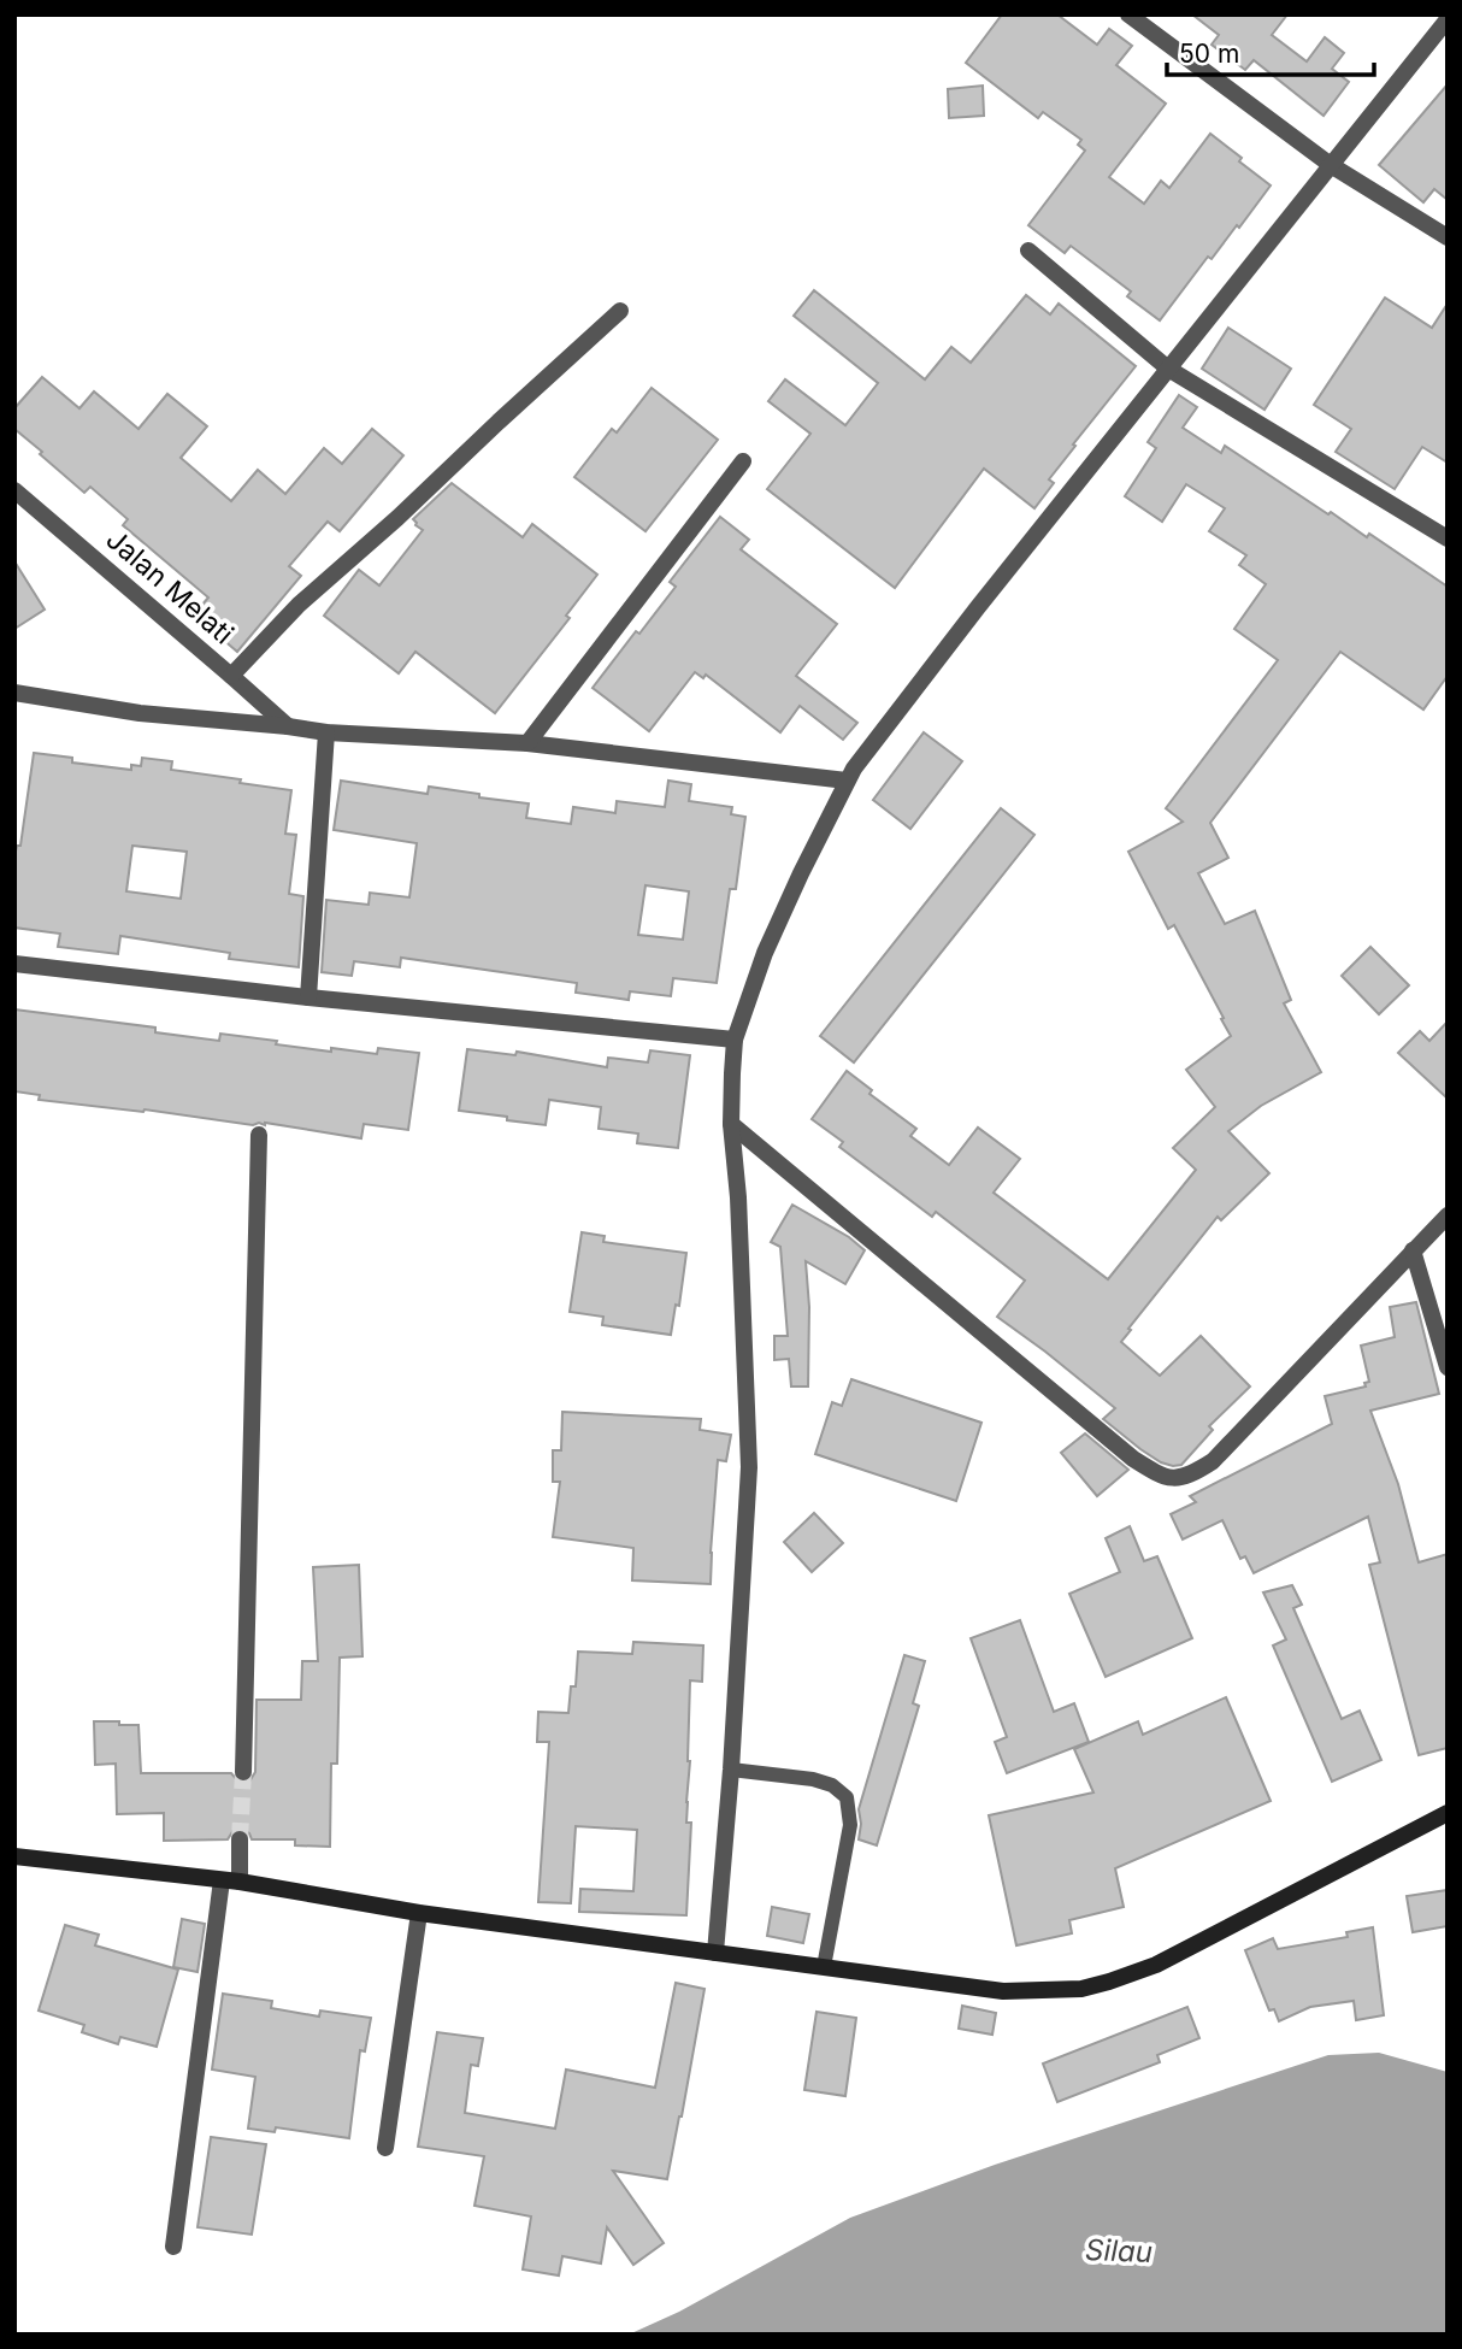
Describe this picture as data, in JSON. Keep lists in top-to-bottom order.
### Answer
{
  "streets": {
    "street": ["Jalan Melati"]
  },
  "water": ["Silau"],
  "scale_bar": "50 m"
}
